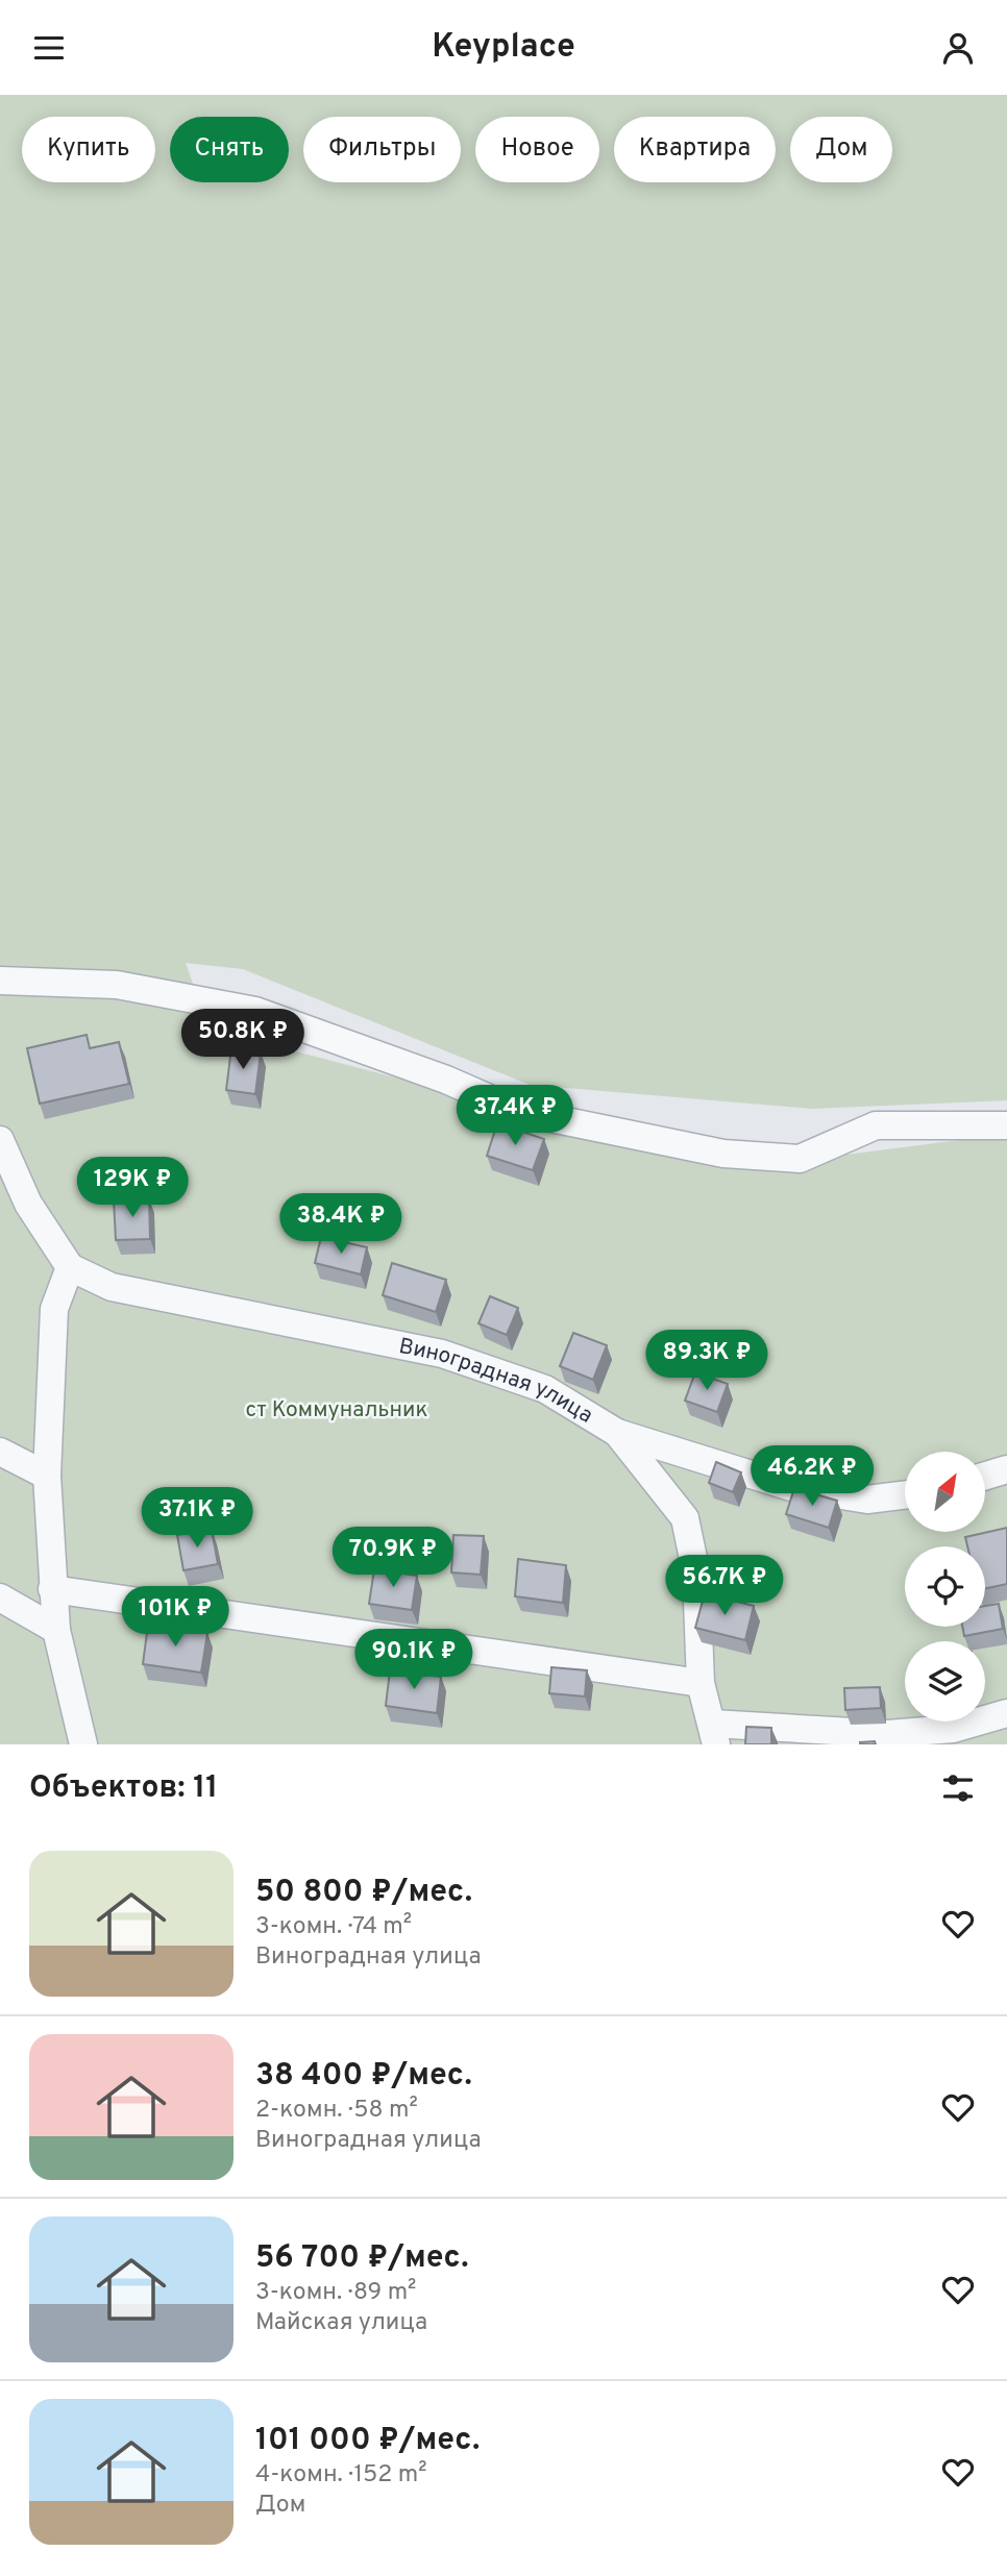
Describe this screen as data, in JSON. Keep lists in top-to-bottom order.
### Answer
{
  "streets": {
    "street": ["Виноградная улица"]
  },
  "parks": ["ст Коммунальник"],
  "north": "top right",
  "page": {
    "header": "Keyplace",
    "chip": [
      "Купить",
      "Снять",
      "Фильтры",
      "Новое",
      "Квартира",
      "Дом"
    ],
    "price": [
      "50.8K ₽",
      "37.4K ₽",
      "129K ₽",
      "38.4K ₽",
      "89.3K ₽",
      "46.2K ₽",
      "37.1K ₽",
      "70.9K ₽",
      "56.7K ₽",
      "101K ₽",
      "90.1K ₽"
    ],
    "heading": "Объектов: 11",
    "list": [
      {
        "name": "50 800 ₽/мес.",
        "note": "3-комн. · 74 m² · Виноградная улица"
      },
      {
        "name": "38 400 ₽/мес.",
        "note": "2-комн. · 58 m² · Виноградная улица"
      },
      {
        "name": "56 700 ₽/мес.",
        "note": "3-комн. · 89 m² · Майская улица"
      },
      {
        "name": "101 000 ₽/мес.",
        "note": "4-комн. · 152 m² · Дом"
      }
    ]
  }
}
